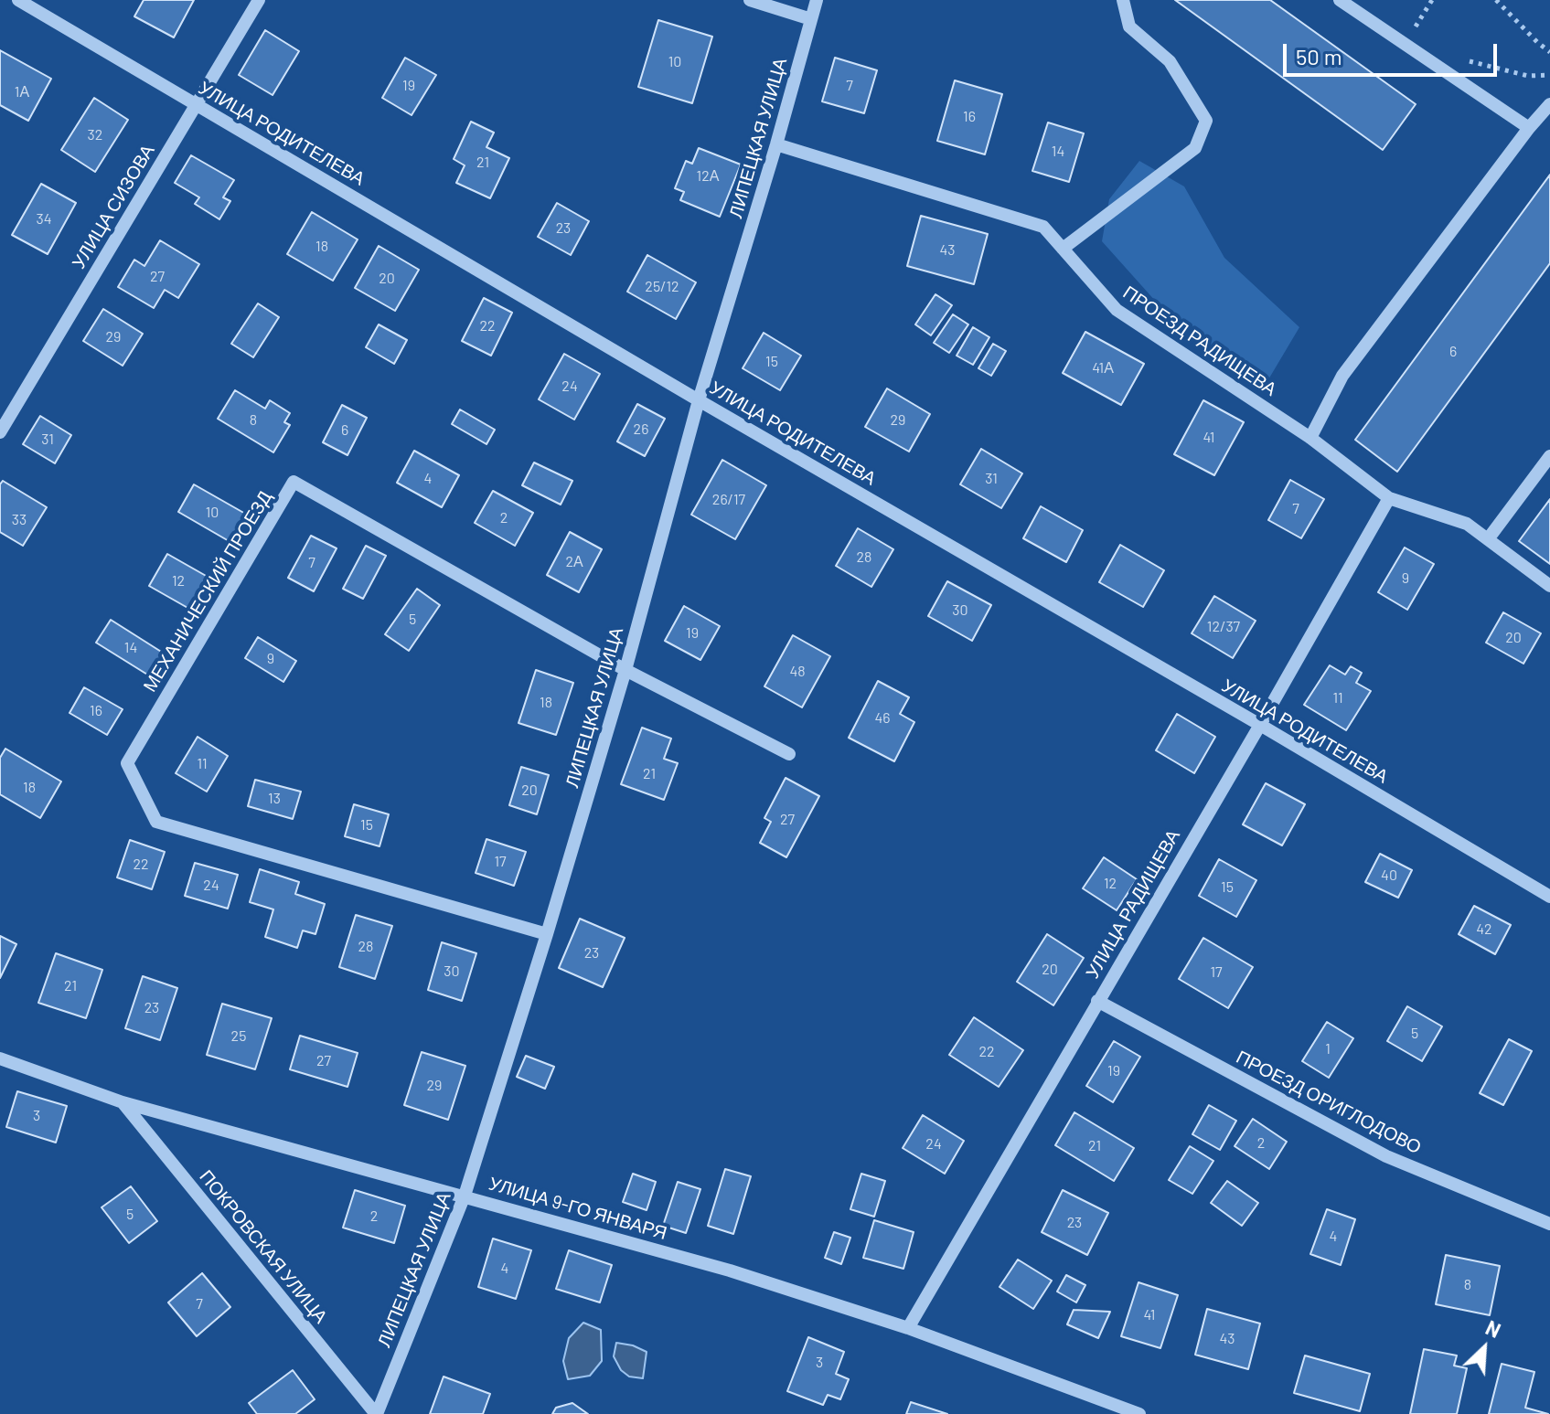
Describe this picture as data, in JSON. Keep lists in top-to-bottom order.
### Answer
{
  "streets": {
    "street": [
      "УЛИЦА РОДИТЕЛЕВА",
      "ЛИПЕЦКАЯ УЛИЦА",
      "УЛИЦА СИЗОВА",
      "ПРОЕЗД РАДИЩЕВА",
      "МЕХАНИЧЕСКИЙ ПРОЕЗД",
      "УЛИЦА РАДИЩЕВА",
      "ПРОЕЗД ОРИГЛОДОВО",
      "УЛИЦА 9-ГО ЯНВАРЯ",
      "ПОКРОВСКАЯ УЛИЦА"
    ]
  },
  "crossings": [
    ["УЛИЦА РОДИТЕЛЕВА", "ЛИПЕЦКАЯ УЛИЦА"],
    ["УЛИЦА РОДИТЕЛЕВА", "УЛИЦА СИЗОВА"],
    ["УЛИЦА РОДИТЕЛЕВА", "УЛИЦА РАДИЩЕВА"],
    ["ЛИПЕЦКАЯ УЛИЦА", "ПРОЕЗД РАДИЩЕВА"],
    ["ЛИПЕЦКАЯ УЛИЦА", "МЕХАНИЧЕСКИЙ ПРОЕЗД"],
    ["ЛИПЕЦКАЯ УЛИЦА", "УЛИЦА 9-ГО ЯНВАРЯ"],
    ["ЛИПЕЦКАЯ УЛИЦА", "ПОКРОВСКАЯ УЛИЦА"],
    ["ПРОЕЗД РАДИЩЕВА", "УЛИЦА РАДИЩЕВА"],
    ["УЛИЦА РАДИЩЕВА", "ПРОЕЗД ОРИГЛОДОВО"],
    ["УЛИЦА РАДИЩЕВА", "УЛИЦА 9-ГО ЯНВАРЯ"],
    ["УЛИЦА 9-ГО ЯНВАРЯ", "ПОКРОВСКАЯ УЛИЦА"]
  ],
  "house_numbers": [
    "10",
    "19",
    "7",
    "1А",
    "16",
    "32",
    "14",
    "21",
    "12А",
    "34",
    "23",
    "18",
    "43",
    "27",
    "20",
    "25/12",
    "22",
    "29",
    "6",
    "15",
    "41А",
    "24",
    "8",
    "29",
    "26",
    "6",
    "41",
    "31",
    "4",
    "31",
    "26/17",
    "7",
    "10",
    "2",
    "33",
    "28",
    "2А",
    "7",
    "9",
    "12",
    "30",
    "5",
    "12/37",
    "19",
    "20",
    "14",
    "9",
    "48",
    "11",
    "18",
    "16",
    "46",
    "11",
    "21",
    "18",
    "20",
    "13",
    "27",
    "15",
    "17",
    "22",
    "40",
    "12",
    "24",
    "15",
    "42",
    "28",
    "23",
    "20",
    "30",
    "17",
    "21",
    "23",
    "5",
    "25",
    "1",
    "22",
    "27",
    "19",
    "29",
    "3",
    "2",
    "24",
    "21",
    "5",
    "2",
    "23",
    "4",
    "4",
    "8",
    "7",
    "41",
    "43",
    "3"
  ],
  "scale_bar": "50 m",
  "north": "top right"
}
